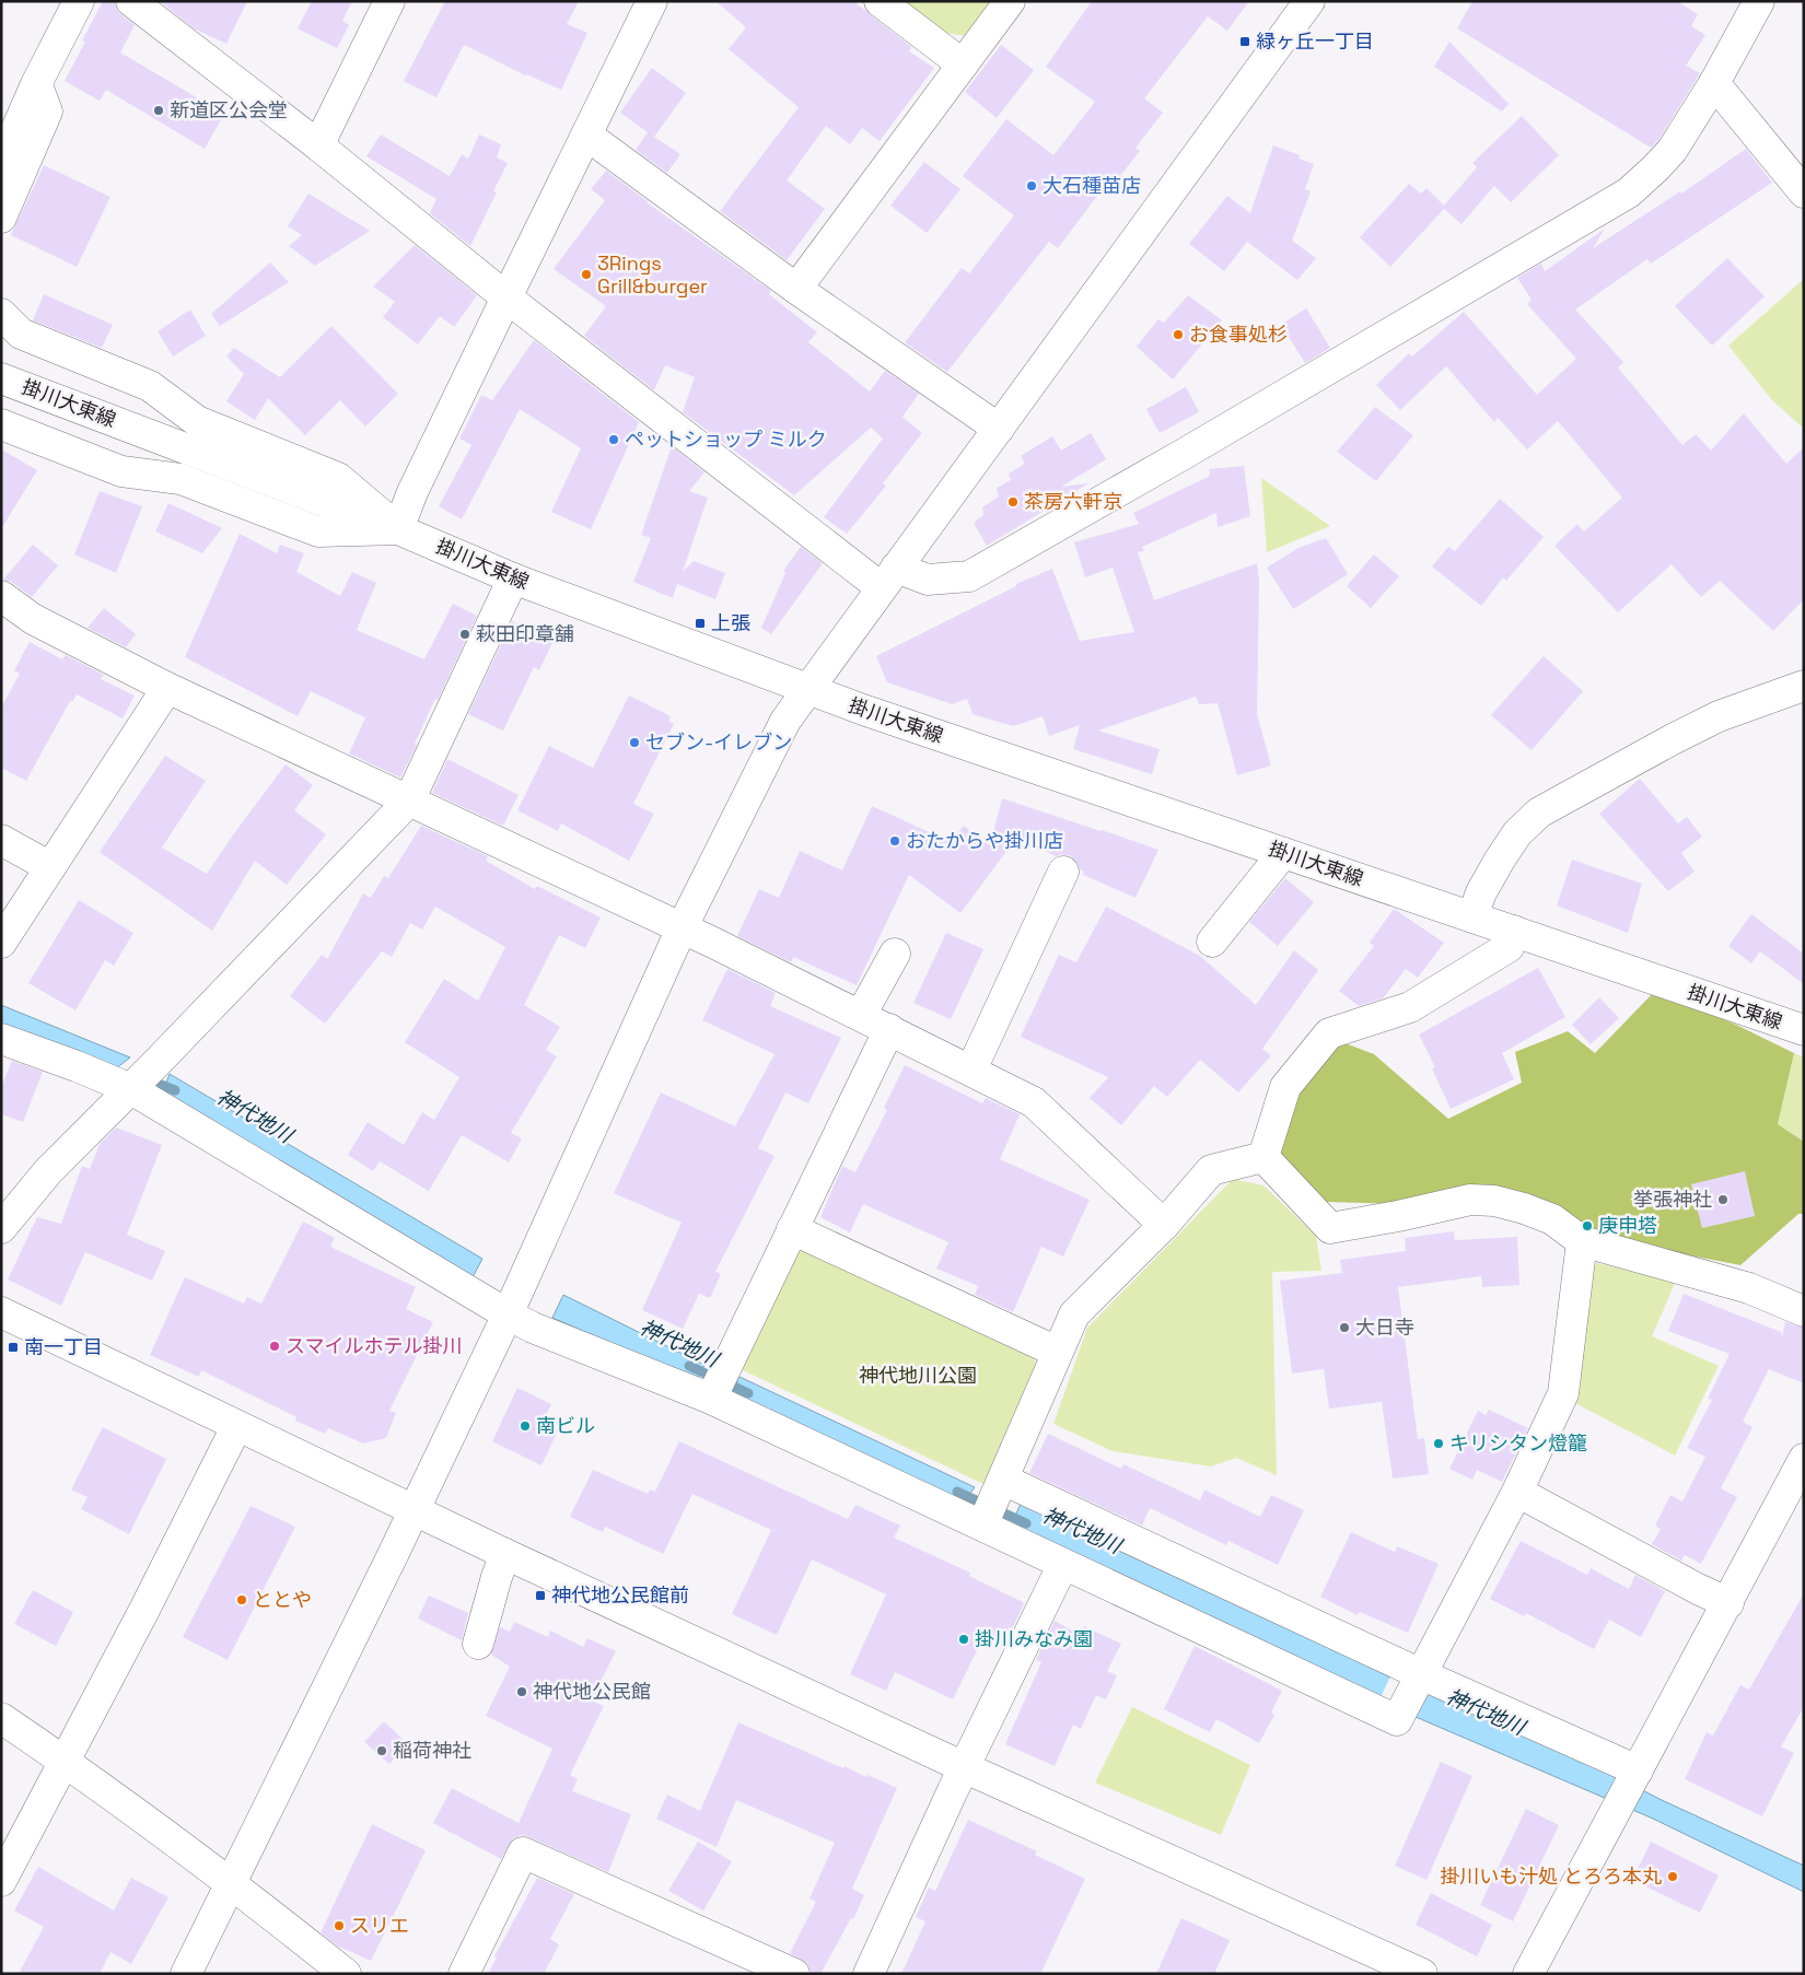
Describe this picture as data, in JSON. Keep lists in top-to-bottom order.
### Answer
{
  "streets": {
    "street": ["掛川大東線"]
  },
  "water": ["神代地川"],
  "parks": ["神代地川公園"],
  "places": {
    "transit": [
      "緑ヶ丘一丁目",
      "上張",
      "南一丁目",
      "神代地公民館前"
    ],
    "other": [
      "新道区公会堂",
      "大石種苗店",
      "3Rings Grill&burger",
      "お食事処杉",
      "ペットショップ ミルク",
      "茶房六軒京",
      "萩田印章舗",
      "セブン-イレブン",
      "おたからや掛川店",
      "挙張神社",
      "庚申塔",
      "大日寺",
      "スマイルホテル掛川",
      "南ビル",
      "キリシタン燈籠",
      "ととや",
      "掛川みなみ園",
      "神代地公民館",
      "稲荷神社",
      "掛川いも汁処 とろろ本丸",
      "スリエ"
    ]
  }
}
